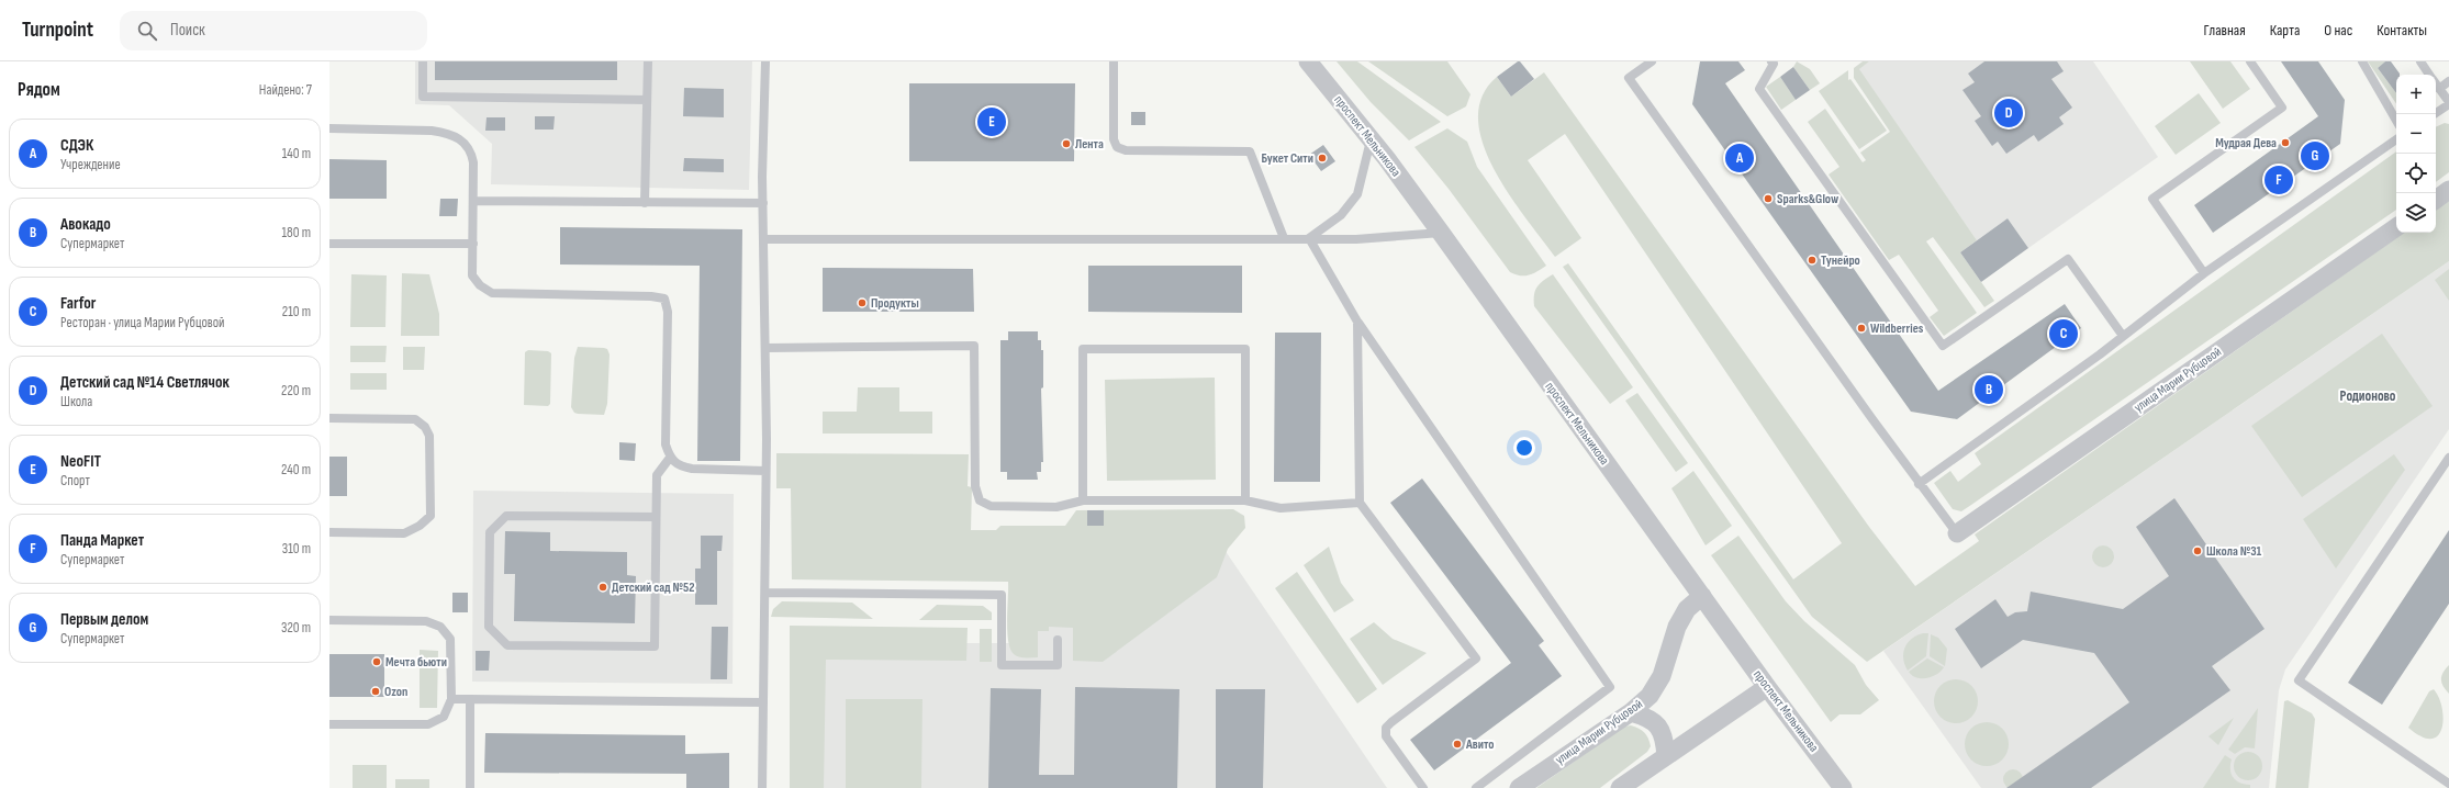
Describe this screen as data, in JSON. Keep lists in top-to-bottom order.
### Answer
{
  "streets": {
    "street": ["проспект Мельникова", "улица Марии Рубцовой"]
  },
  "crossings": [
    ["проспект Мельникова", "улица Марии Рубцовой"]
  ],
  "districts": ["Родионово"],
  "places": [
    "Мудрая Дева",
    "Лента",
    "Букет Сити",
    "Sparks&Glow",
    "Тунейро",
    "Продукты",
    "Wildberries",
    "Школа №31",
    "Детский сад №52",
    "Мечта бьюти",
    "Ozon",
    "Авито"
  ],
  "page": {
    "header": "Turnpoint",
    "search": "Поиск",
    "nav": [
      "Главная",
      "Карта",
      "О нас",
      "Контакты"
    ],
    "heading": ["Рядом", "Найдено: 7"],
    "map_buttons": ["+", "−"],
    "pins": [
      "D",
      "E",
      "G",
      "A",
      "F",
      "C",
      "B"
    ],
    "list": [
      {
        "mark": "A",
        "name": "СДЭК",
        "note": "Учреждение",
        "value": "140 m"
      },
      {
        "mark": "B",
        "name": "Авокадо",
        "note": "Супермаркет",
        "value": "180 m"
      },
      {
        "mark": "C",
        "name": "Farfor",
        "note": "Ресторан · улица Марии Рубцовой",
        "value": "210 m"
      },
      {
        "mark": "D",
        "name": "Детский сад №14 Светлячок",
        "note": "Школа",
        "value": "220 m"
      },
      {
        "mark": "E",
        "name": "NeoFIT",
        "note": "Спорт",
        "value": "240 m"
      },
      {
        "mark": "F",
        "name": "Панда Маркет",
        "note": "Супермаркет",
        "value": "310 m"
      },
      {
        "mark": "G",
        "name": "Первым делом",
        "note": "Супермаркет",
        "value": "320 m"
      }
    ]
  }
}
